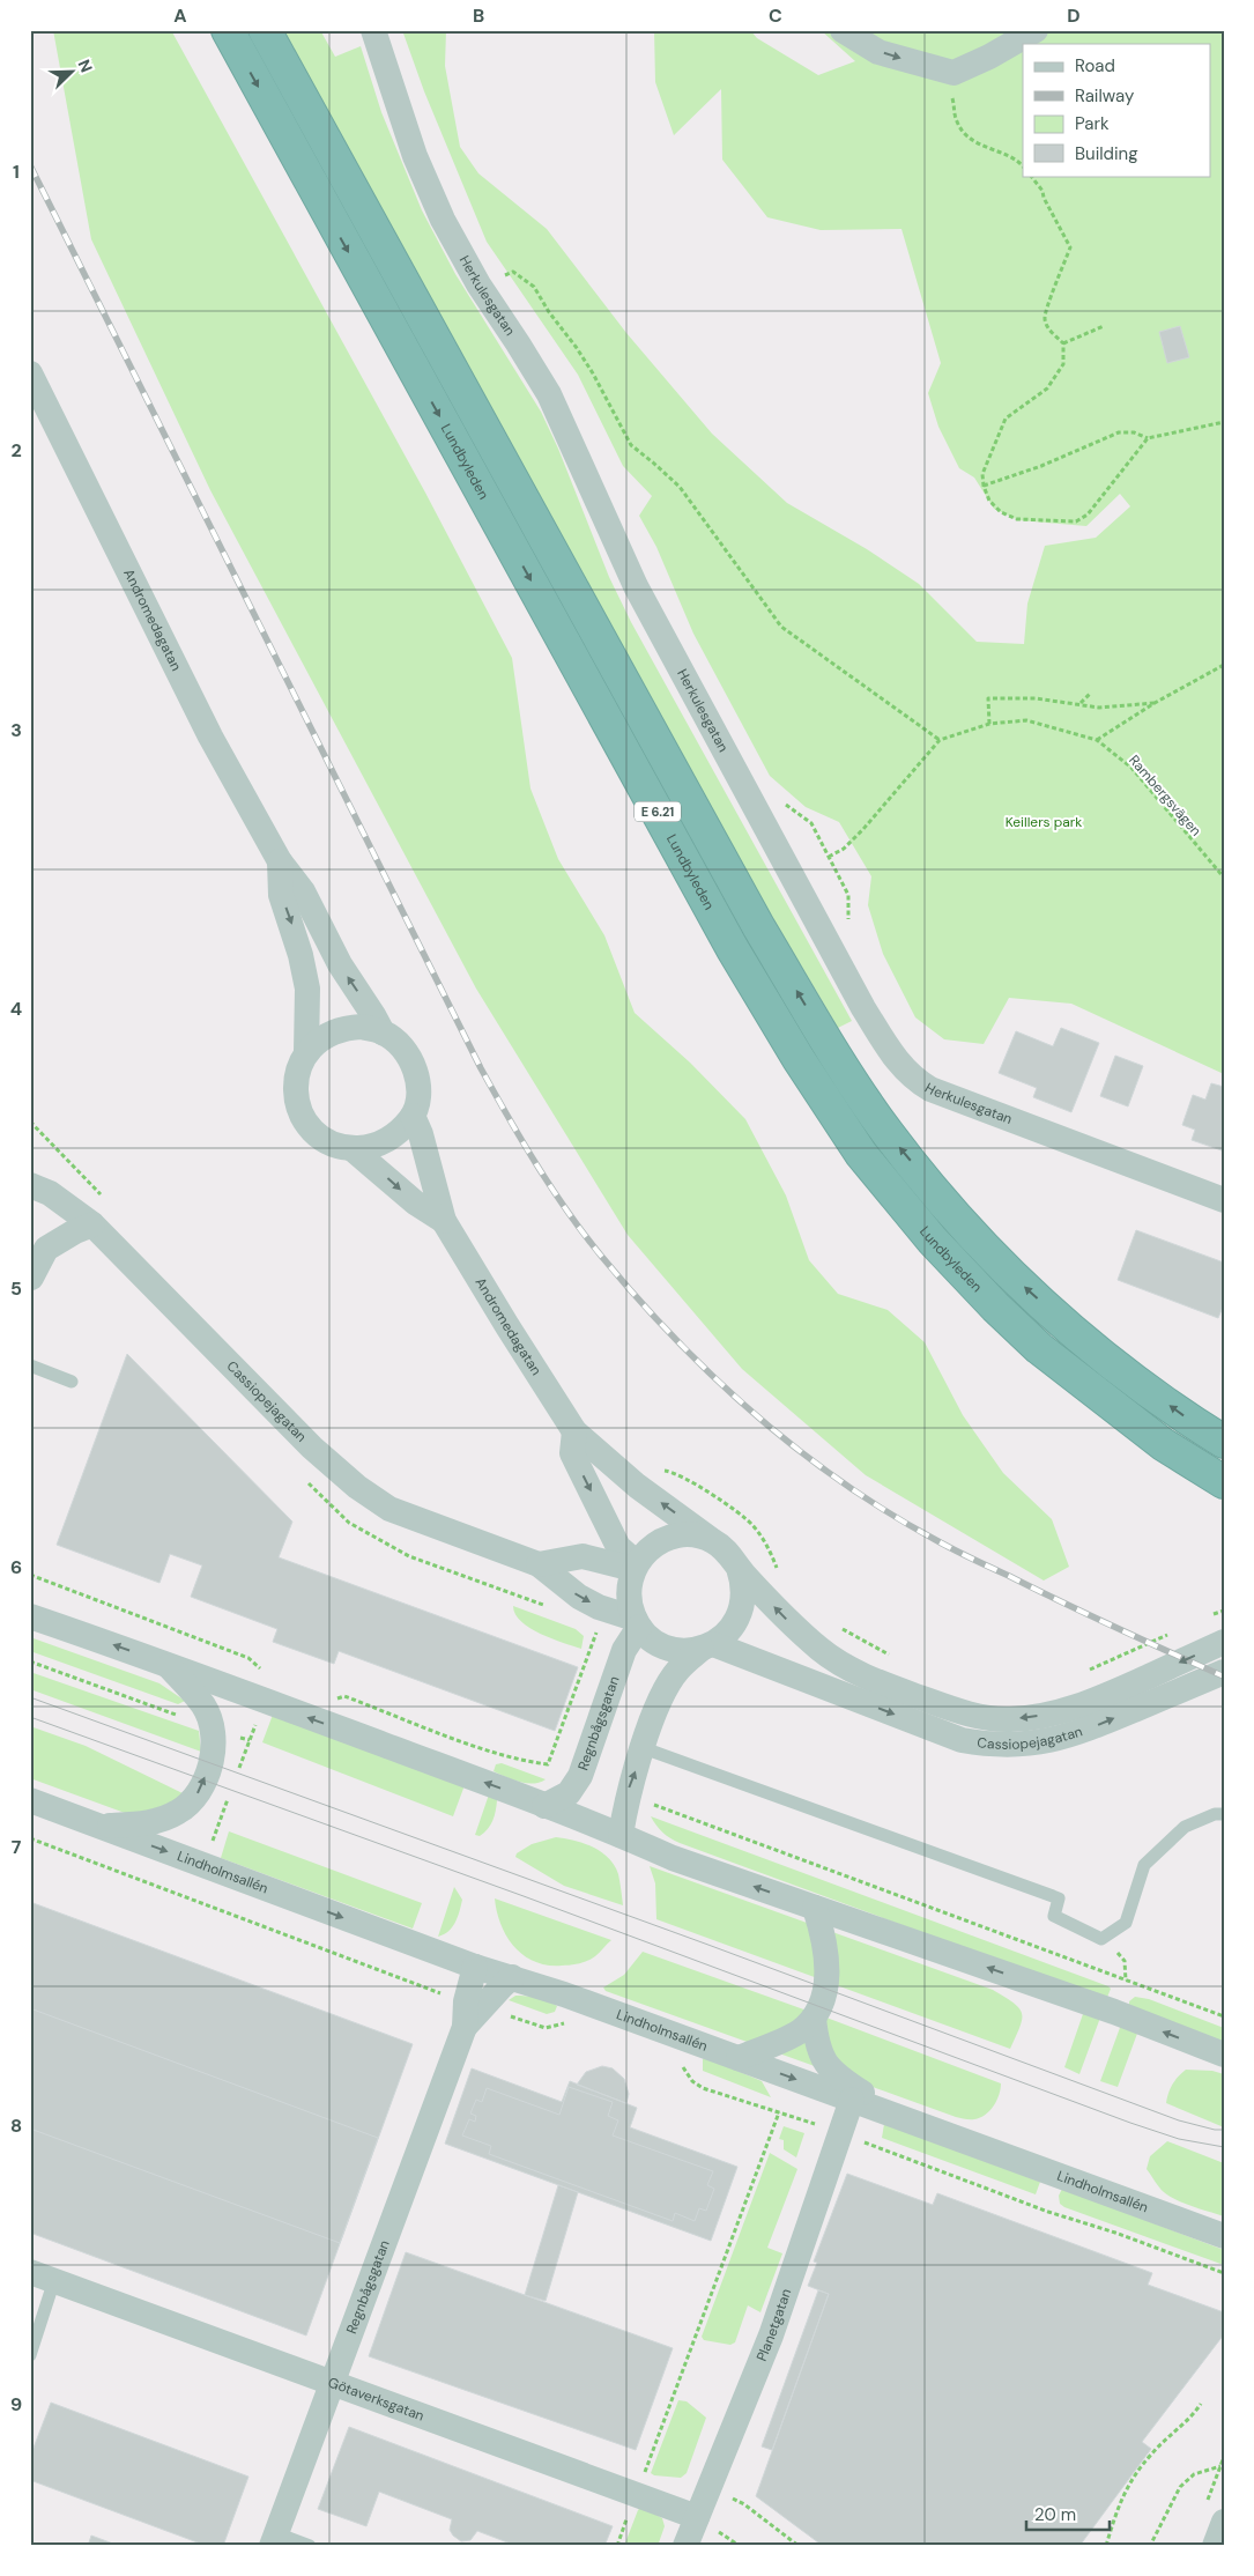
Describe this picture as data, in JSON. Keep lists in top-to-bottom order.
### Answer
{
  "streets": {
    "highway": ["Lundbyleden", "E 6.21"],
    "street": [
      "Herkulesgatan",
      "Andromedagatan",
      "Cassiopejagatan",
      "Regnbågsgatan",
      "Lindholmsallén",
      "Planetgatan",
      "Götaverksgatan"
    ],
    "path": ["Rambergsvägen"]
  },
  "crossings": [
    ["Andromedagatan", "Cassiopejagatan"],
    ["Andromedagatan", "Regnbågsgatan"],
    ["Cassiopejagatan", "Regnbågsgatan"],
    ["Regnbågsgatan", "Lindholmsallén"],
    ["Regnbågsgatan", "Götaverksgatan"],
    ["Lindholmsallén", "Planetgatan"],
    ["Planetgatan", "Götaverksgatan"]
  ],
  "parks": ["Keillers park"],
  "legend": [
    "Road",
    "Railway",
    "Park",
    "Building"
  ],
  "scale_bar": "20 m",
  "north": "top right",
  "grid": {
    "columns": [
      "A",
      "B",
      "C",
      "D"
    ],
    "rows": [
      "1",
      "2",
      "3",
      "4",
      "5",
      "6",
      "7",
      "8",
      "9"
    ]
  }
}
